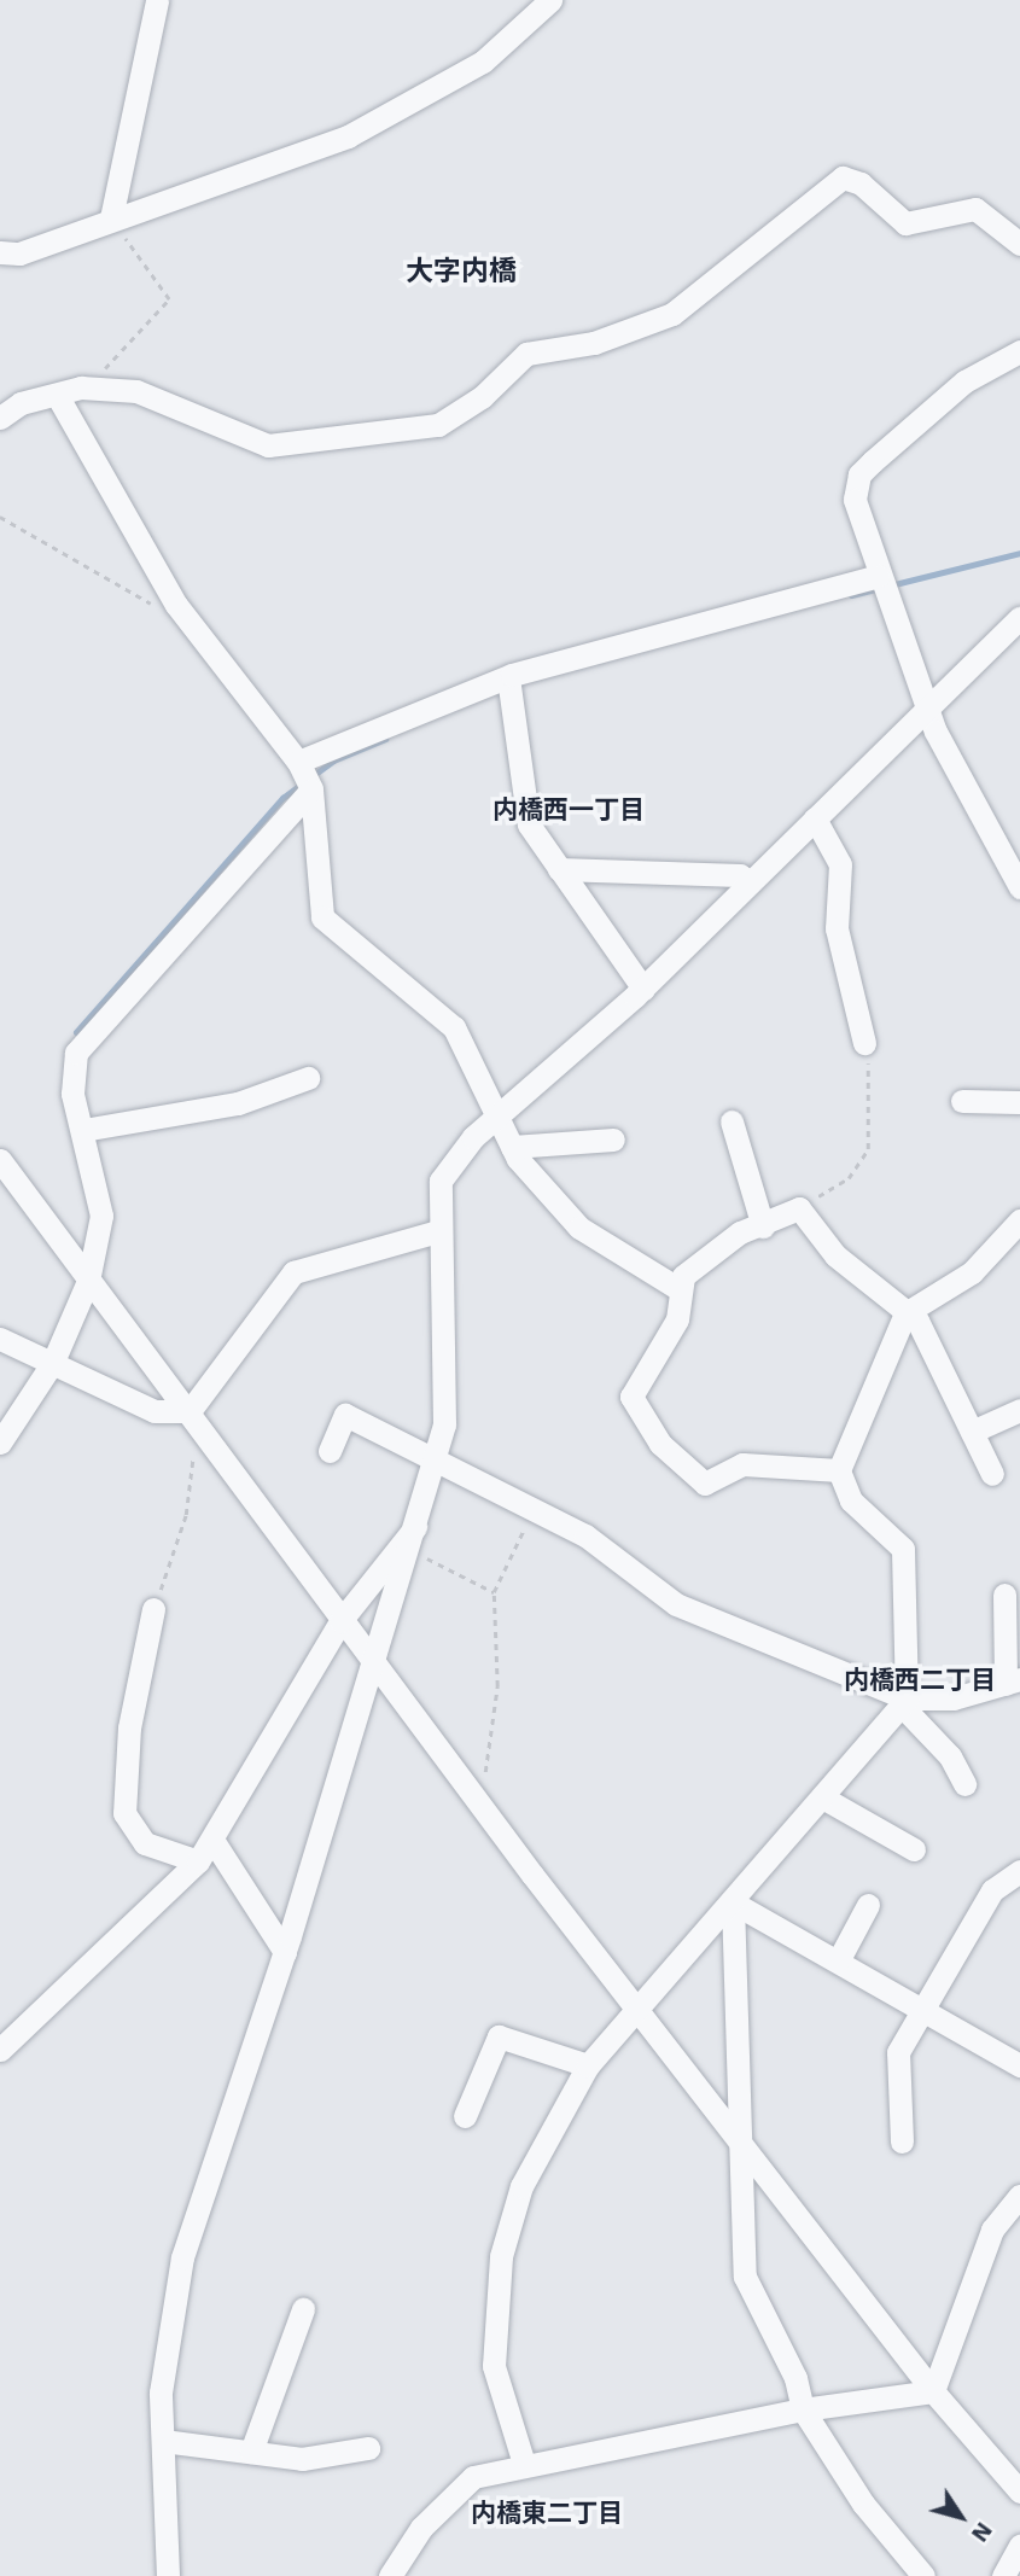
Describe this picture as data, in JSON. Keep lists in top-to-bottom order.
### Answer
{
  "districts": [
    "大字内橋",
    "内橋西一丁目",
    "内橋西二丁目",
    "内橋東二丁目"
  ],
  "north": "bottom right"
}
